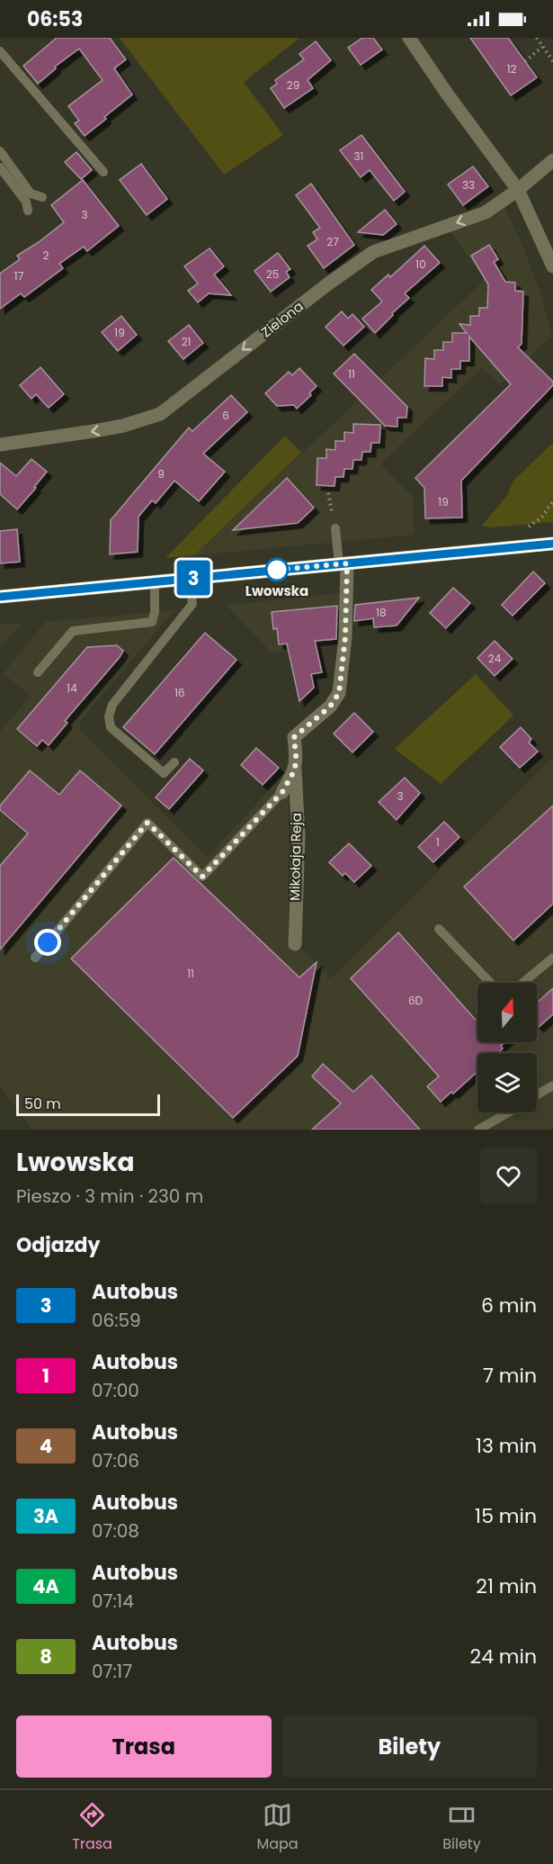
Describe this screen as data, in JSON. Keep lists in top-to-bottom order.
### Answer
{
  "streets": {
    "street": ["Zielona", "Mikołaja Reja"]
  },
  "one_way": ["Zielona"],
  "places": ["Lwowska"],
  "lines": ["bus line 3"],
  "house_numbers": [
    "12",
    "29",
    "31",
    "33",
    "3",
    "27",
    "2",
    "10",
    "25",
    "17",
    "19",
    "21",
    "11",
    "6",
    "9",
    "19",
    "18",
    "24",
    "14",
    "16",
    "3",
    "1",
    "11",
    "6D"
  ],
  "scale_bar": "50 m",
  "north": "top",
  "page": {
    "status": "06:53",
    "on_map": "3",
    "scale": "50 m",
    "heading": [
      ["Lwowska", "Pieszo · 3 min · 230 m"],
      "Odjazdy"
    ],
    "list": [
      {
        "mark": "3",
        "name": "Autobus",
        "note": "06:59",
        "value": "6 min"
      },
      {
        "mark": "1",
        "name": "Autobus",
        "note": "07:00",
        "value": "7 min"
      },
      {
        "mark": "4",
        "name": "Autobus",
        "note": "07:06",
        "value": "13 min"
      },
      {
        "mark": "3A",
        "name": "Autobus",
        "note": "07:08",
        "value": "15 min"
      },
      {
        "mark": "4A",
        "name": "Autobus",
        "note": "07:14",
        "value": "21 min"
      },
      {
        "mark": "8",
        "name": "Autobus",
        "note": "07:17",
        "value": "24 min"
      }
    ],
    "buttons": ["Trasa", "Bilety"],
    "tabs": ["Trasa", "Mapa", "Bilety"]
  }
}
